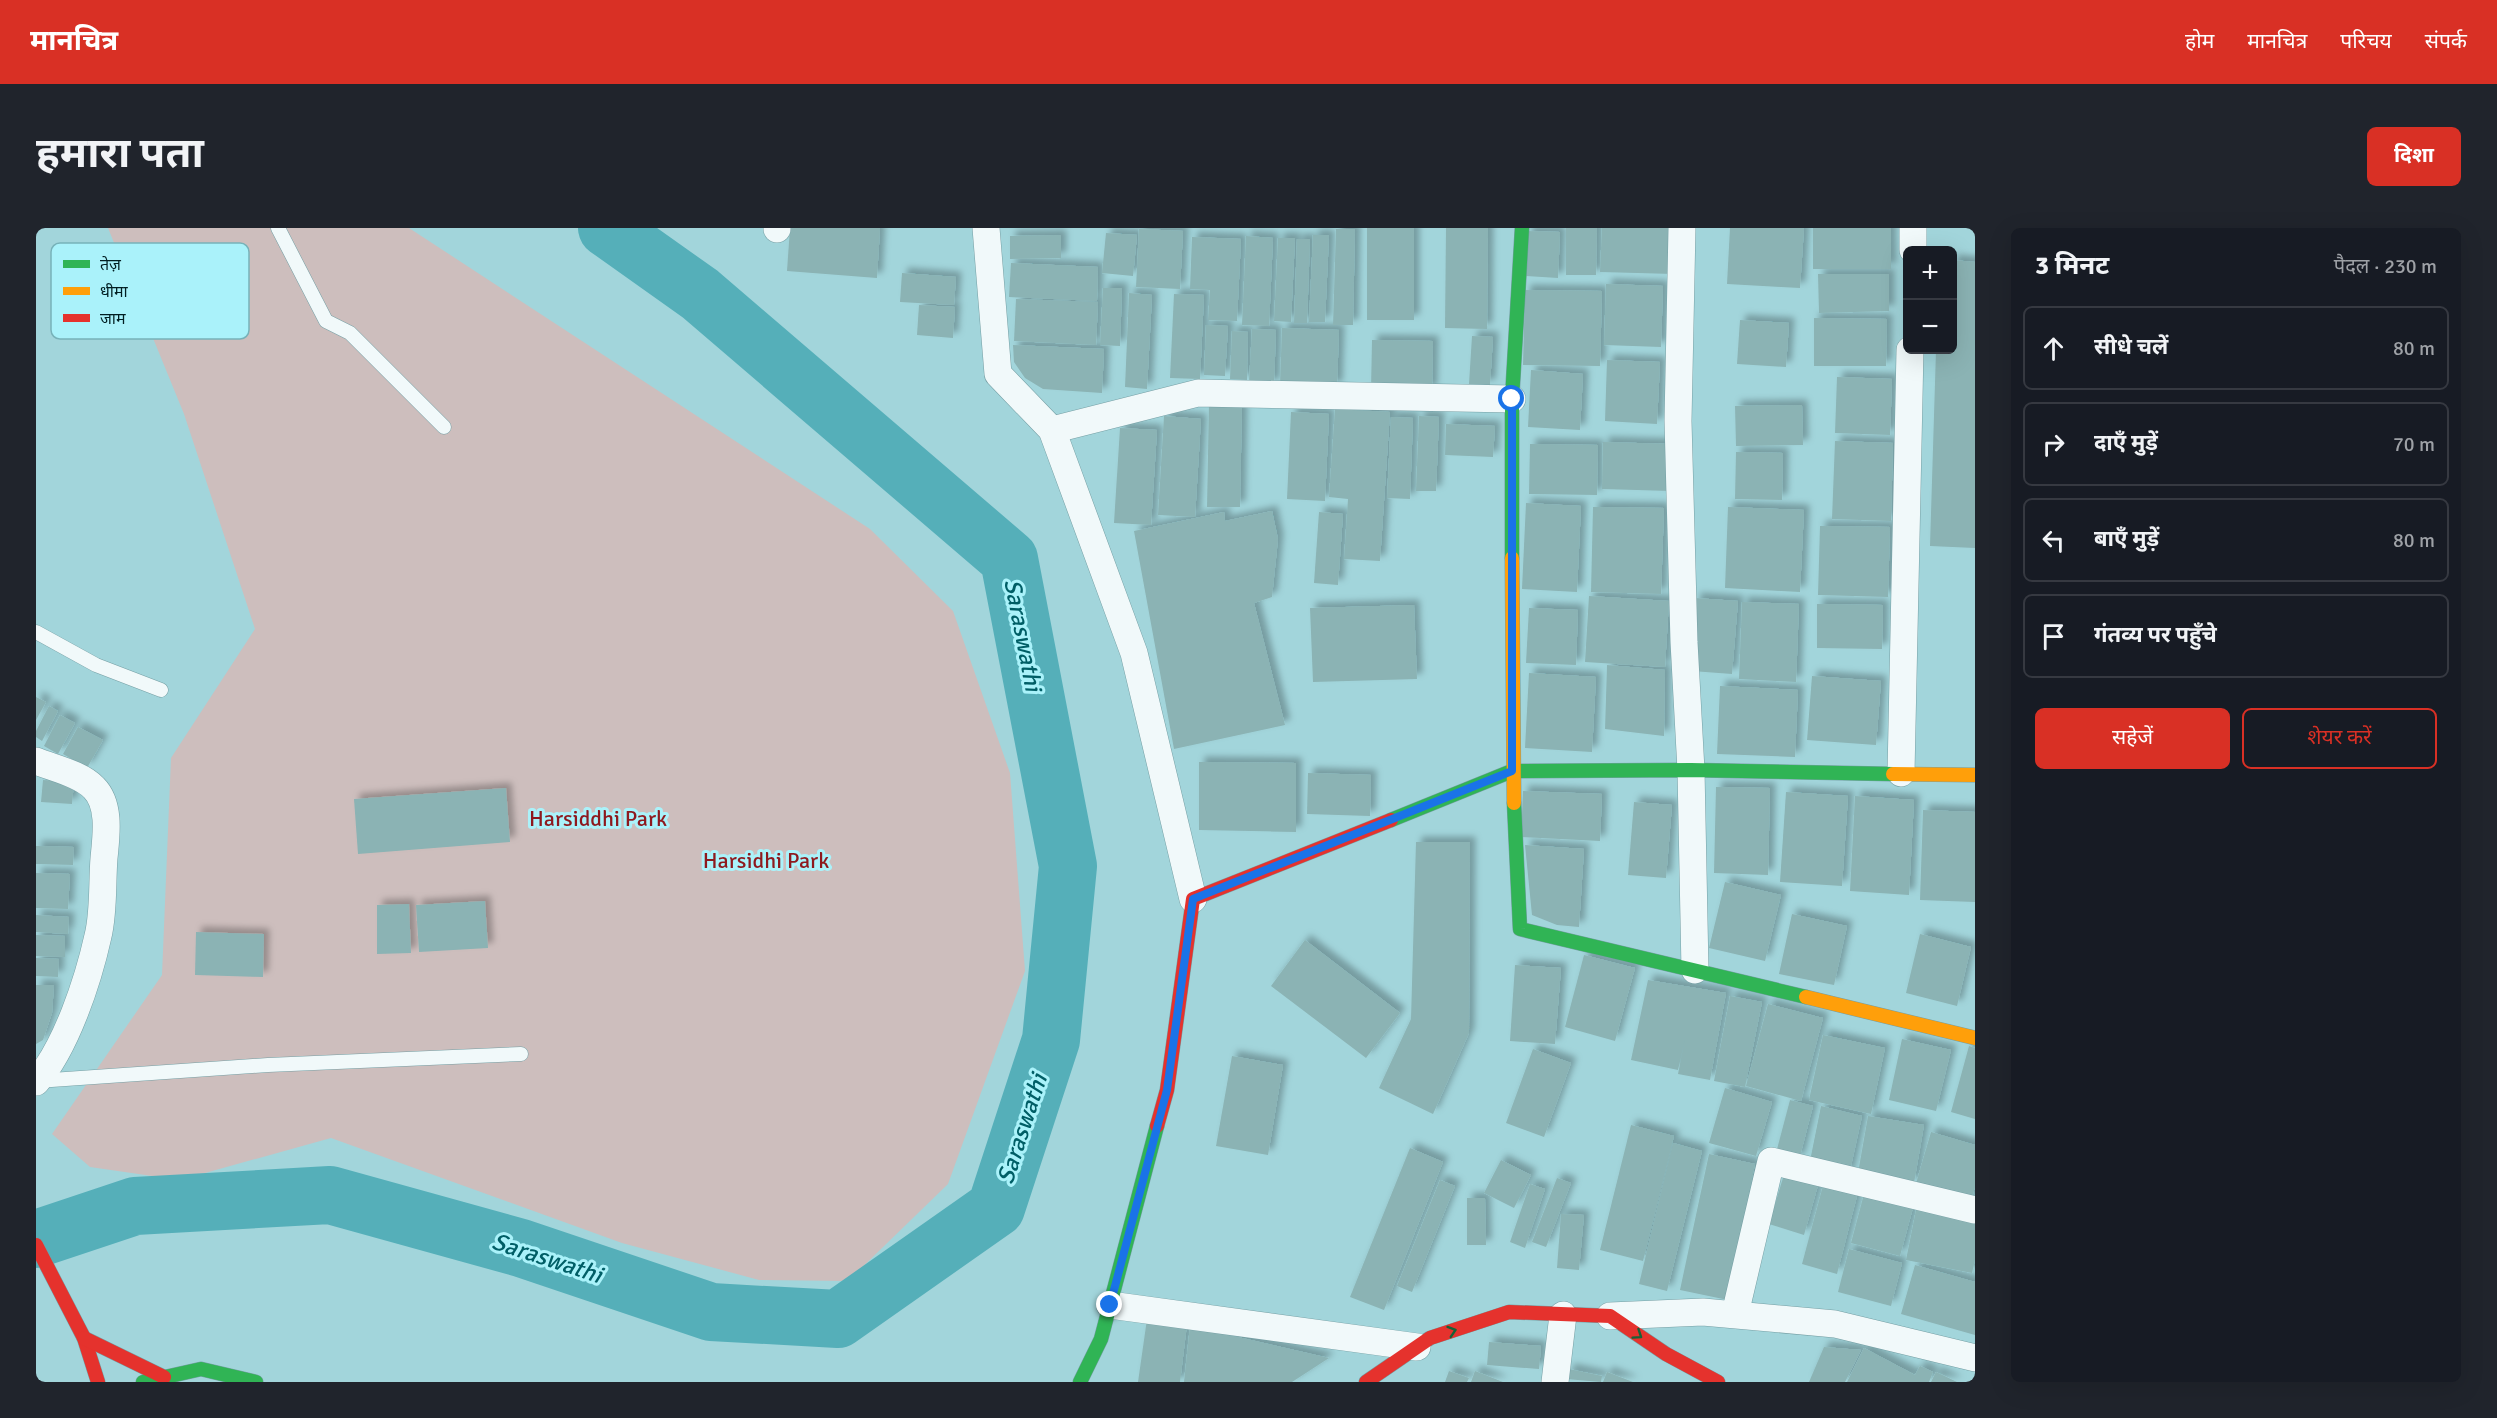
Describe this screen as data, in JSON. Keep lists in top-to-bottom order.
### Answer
{
  "water": ["Saraswathi"],
  "parks": ["Harsiddhi Park", "Harsidhi Park"],
  "legend": ["तेज़", "धीमा", "जाम"],
  "page": {
    "header": "मानचित्र",
    "nav": [
      "होम",
      "मानचित्र",
      "परिचय",
      "संपर्क"
    ],
    "buttons": [
      "दिशा",
      ["सहेजें", "शेयर करें"]
    ],
    "title": "हमारा पता",
    "heading": ["3 मिनट", "पैदल · 230 m"],
    "map_buttons": ["+", "−"],
    "list": [
      ["सीधे चलें", "80 m"],
      ["दाएँ मुड़ें", "70 m"],
      ["बाएँ मुड़ें", "80 m"],
      "गंतव्य पर पहुँचे"
    ]
  }
}
